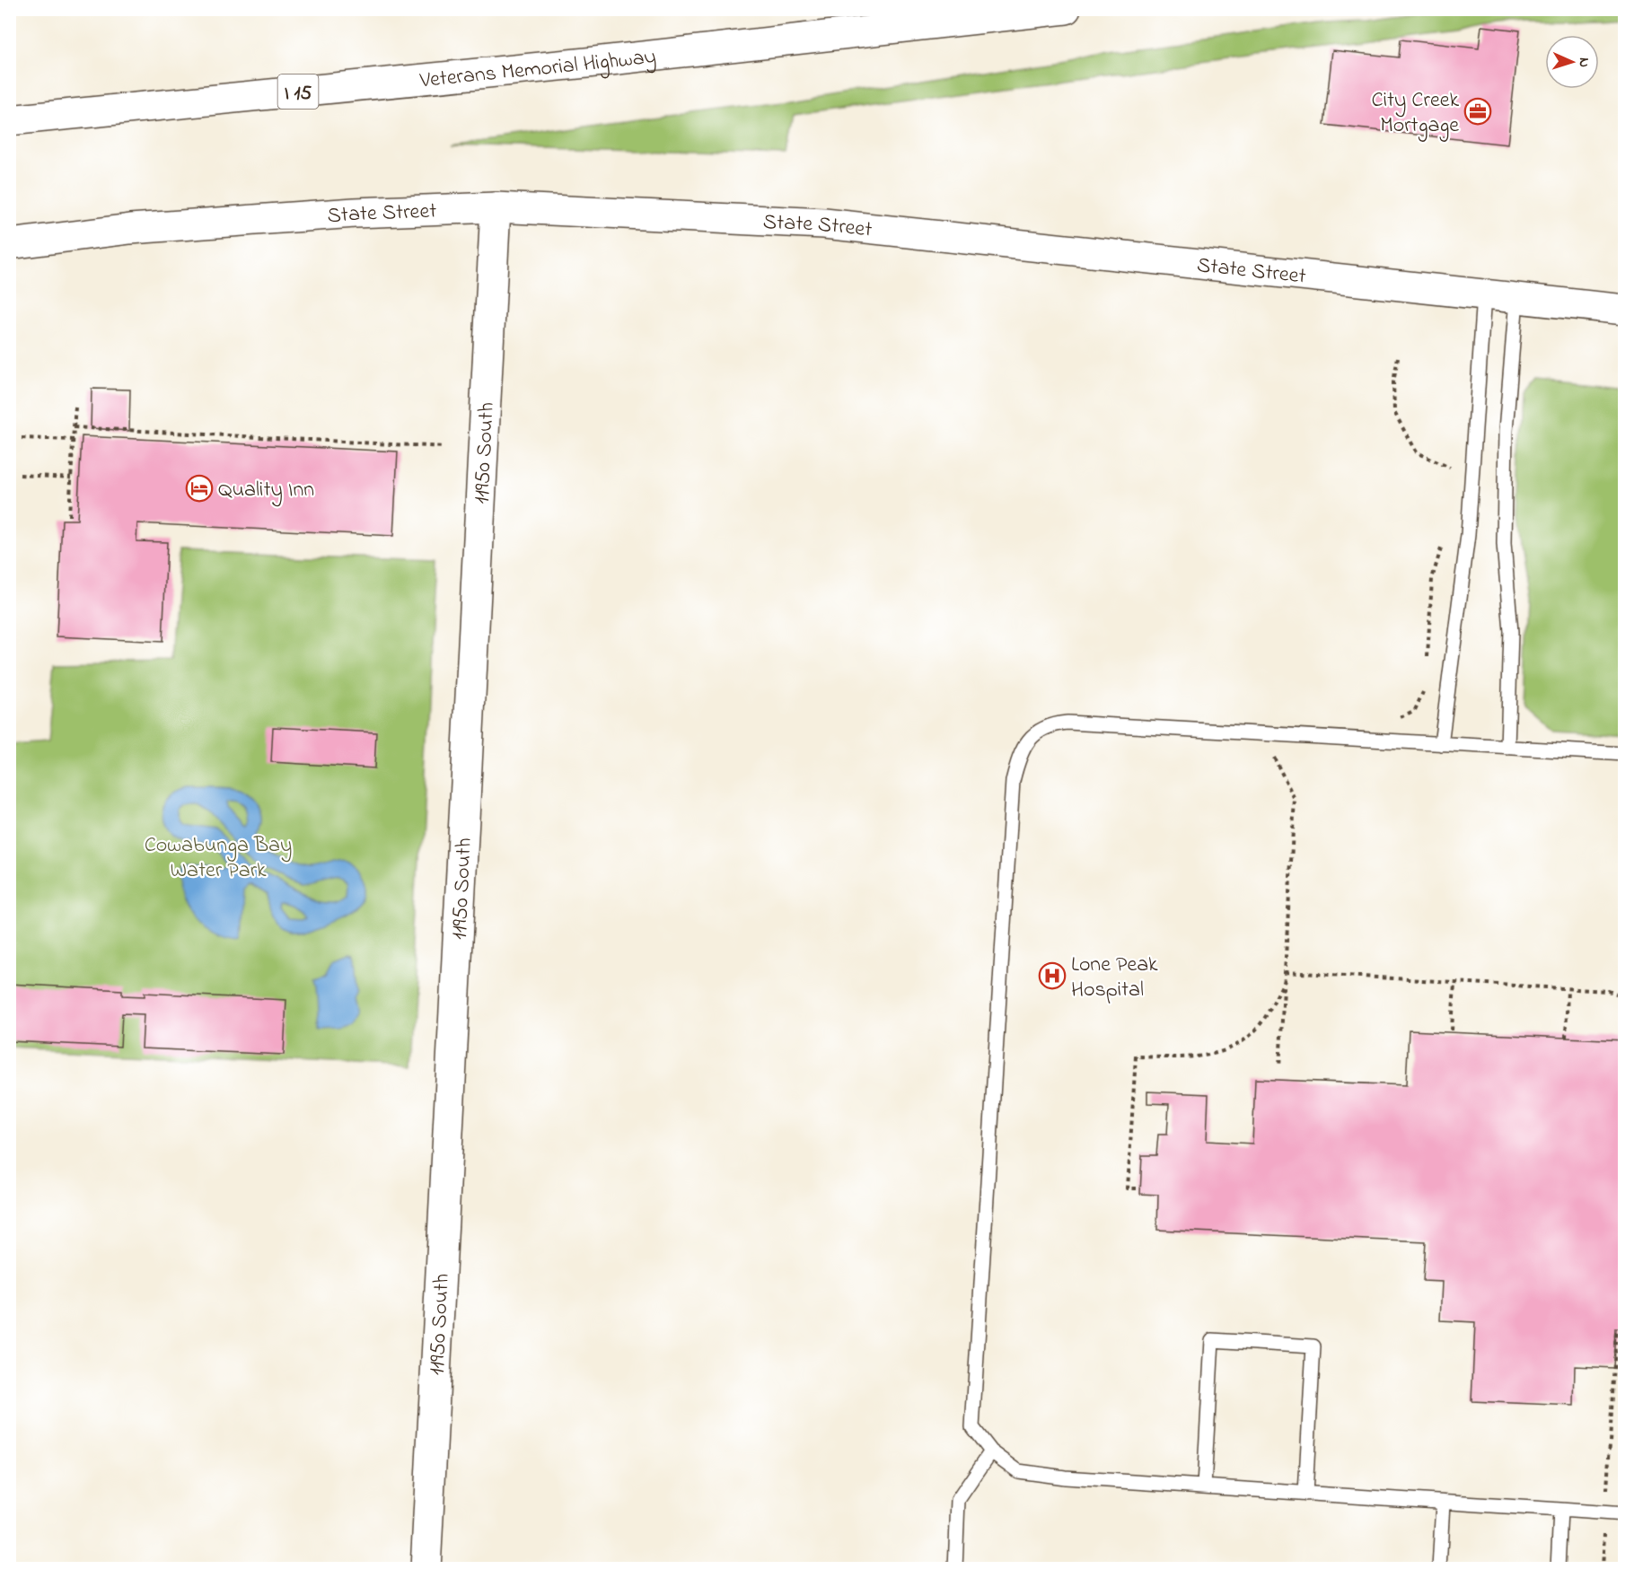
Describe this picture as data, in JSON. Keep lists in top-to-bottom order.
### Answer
{
  "streets": {
    "main road": [
      "Veterans Memorial Highway",
      "I 15",
      "State Street",
      "11950 South"
    ]
  },
  "crossings": [
    ["State Street", "11950 South"]
  ],
  "parks": ["Cowabunga Bay Water Park"],
  "places": {
    "office": ["City Creek Mortgage"],
    "hotel": ["Quality Inn"],
    "hospital": ["Lone Peak Hospital"]
  },
  "north": "right"
}
